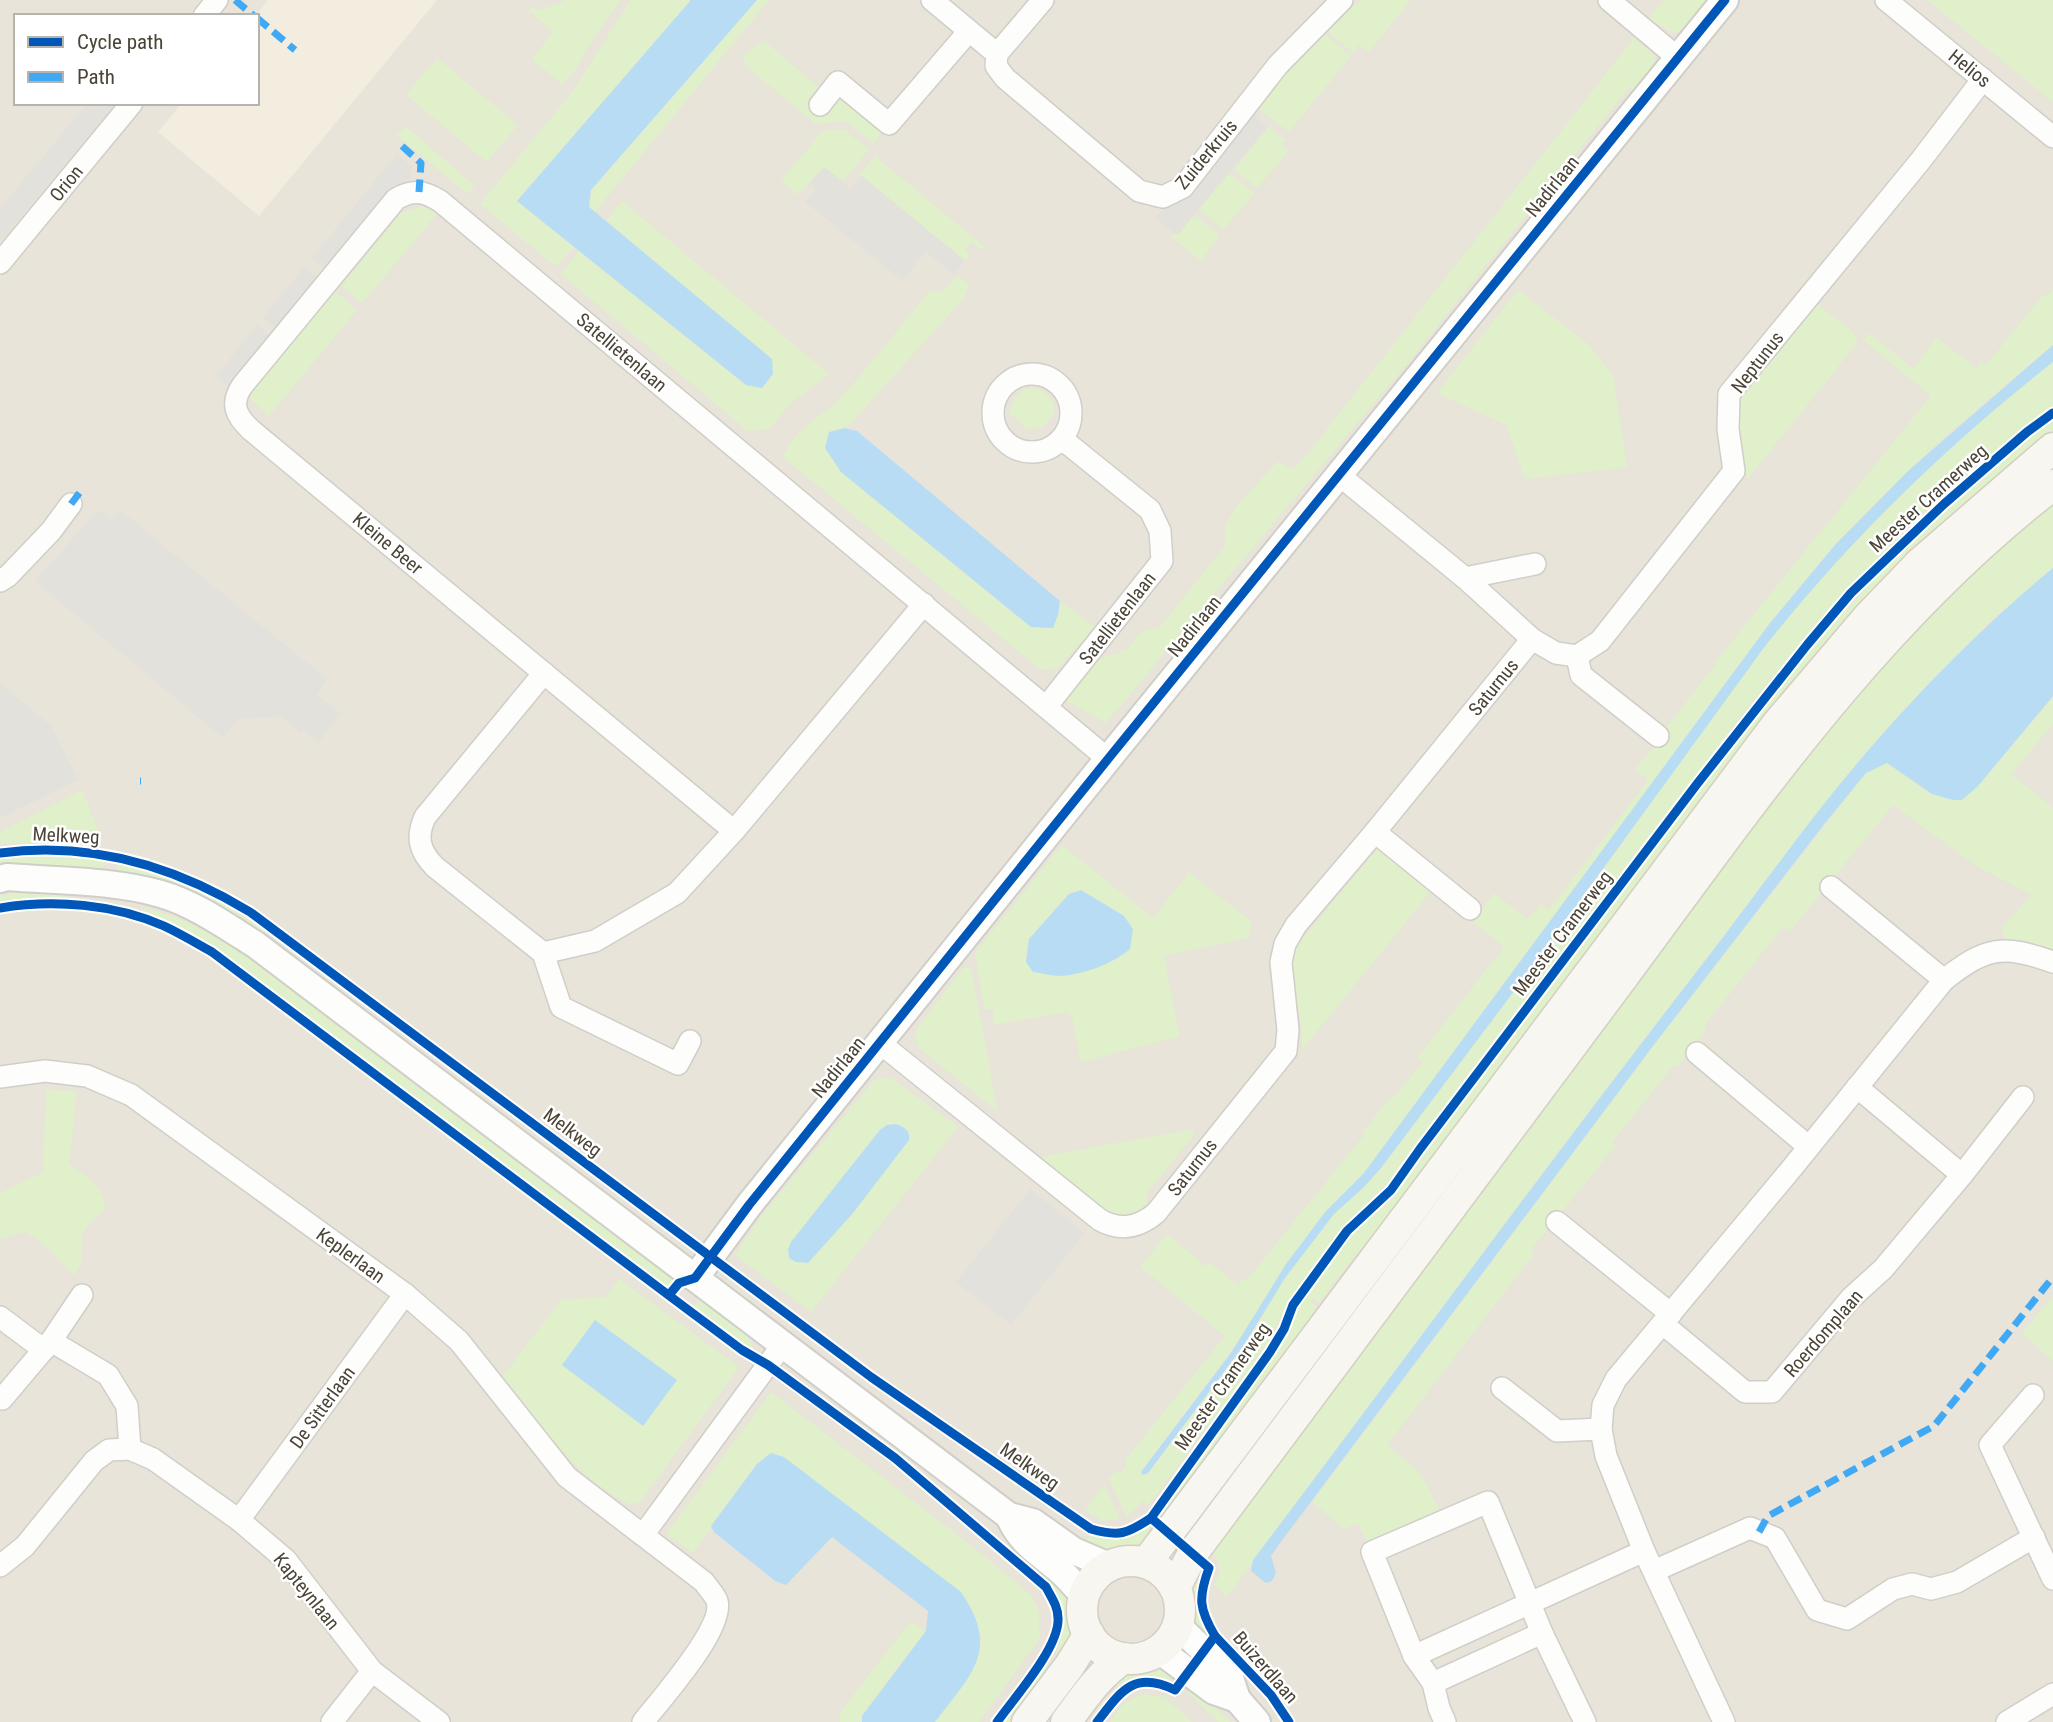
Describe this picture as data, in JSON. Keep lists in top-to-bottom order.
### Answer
{
  "streets": {
    "street": [
      "Helios",
      "Zuiderkruis",
      "Orion",
      "Nadirlaan",
      "Satellietenlaan",
      "Neptunus",
      "Kleine Beer",
      "Saturnus",
      "Keplerlaan",
      "Roerdomplaan",
      "De Sitterlaan",
      "Kapteynlaan",
      "Buizerdlaan"
    ],
    "cycle path": ["Meester Cramerweg"]
  },
  "crossings": [
    ["Helios", "Neptunus"],
    ["Nadirlaan", "Satellietenlaan"],
    ["Nadirlaan", "Saturnus"],
    ["Satellietenlaan", "Kleine Beer"],
    ["Keplerlaan", "De Sitterlaan"],
    ["De Sitterlaan", "Kapteynlaan"]
  ],
  "legend": ["Cycle path", "Path"]
}
